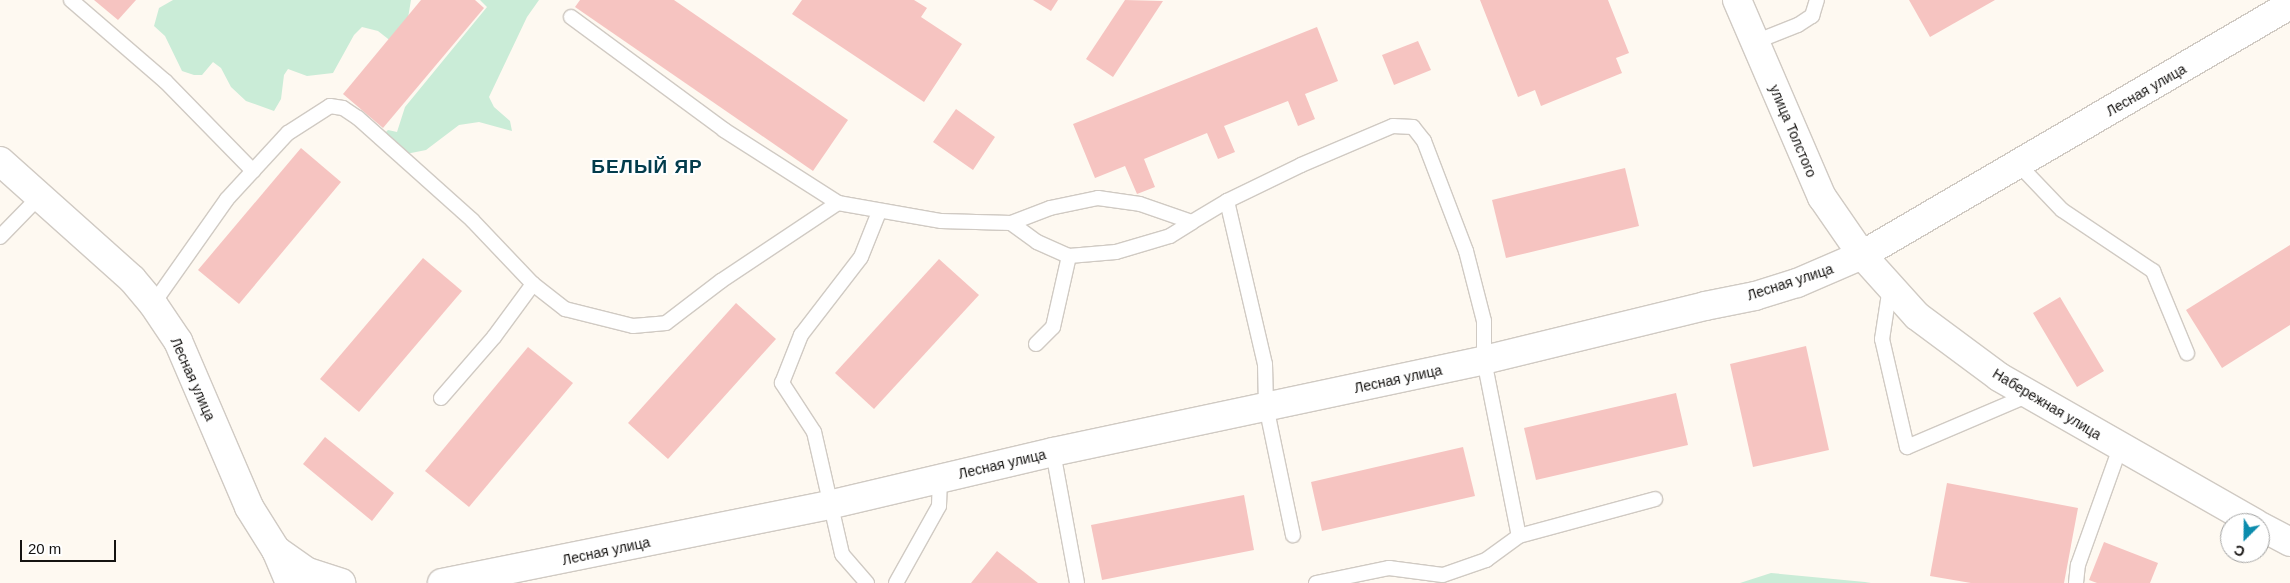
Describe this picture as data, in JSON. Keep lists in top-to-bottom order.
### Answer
{
  "streets": {
    "street": ["Лесная улица", "улица Толстого", "Набережная улица"]
  },
  "crossings": [
    ["Лесная улица", "улица Толстого"],
    ["Лесная улица", "Набережная улица"],
    ["улица Толстого", "Набережная улица"]
  ],
  "districts": ["БЕЛЫЙ ЯР"],
  "scale_bar": "20 m",
  "north": "bottom left"
}
